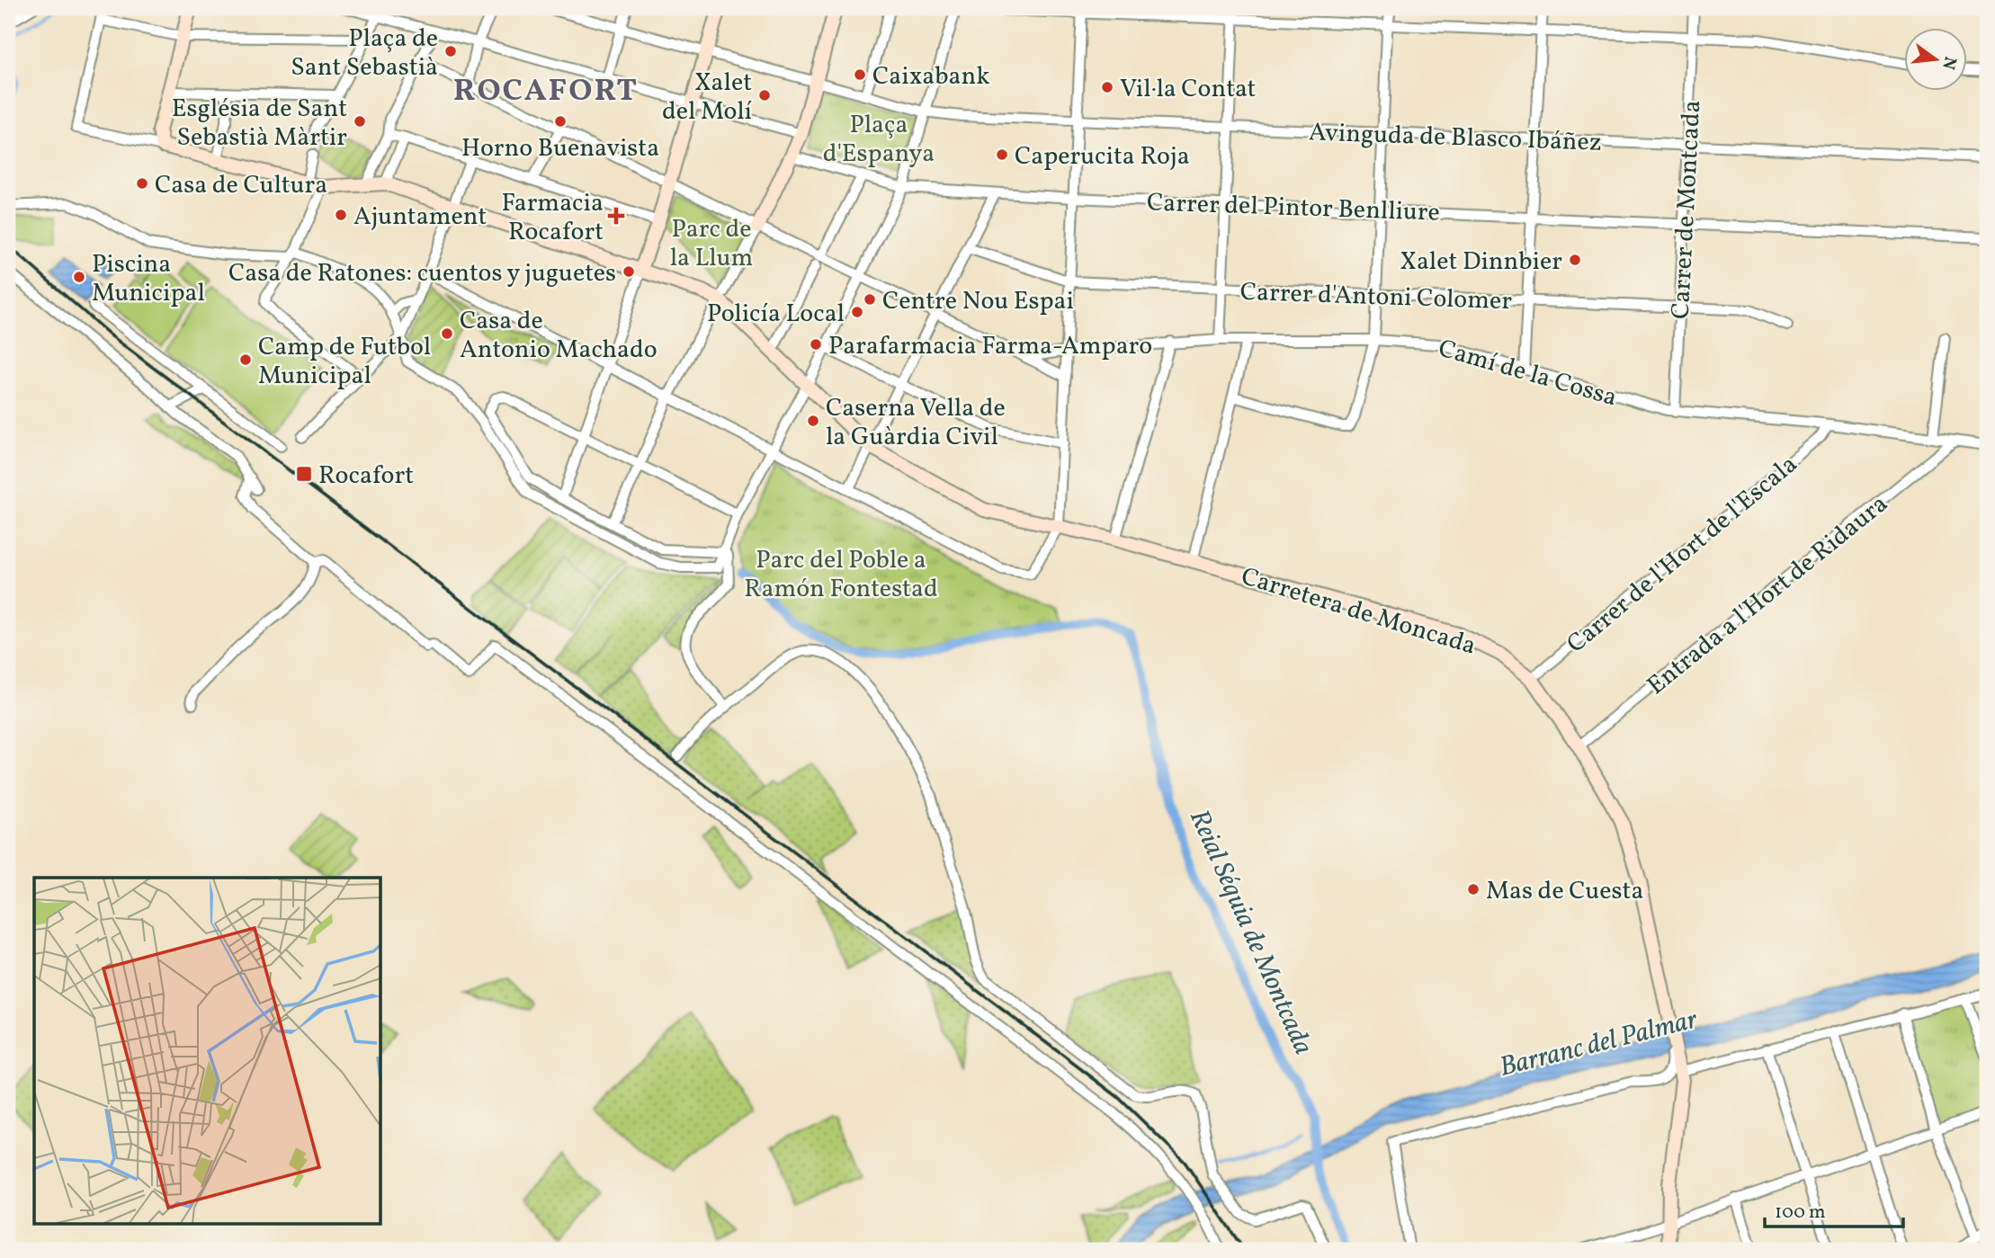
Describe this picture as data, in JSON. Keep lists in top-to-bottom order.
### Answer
{
  "streets": {
    "street": [
      "Avinguda de Blasco Ibáñez",
      "Carrer del Pintor Benlliure",
      "Carrer de Montcada",
      "Carrer d'Antoni Colomer",
      "Camí de la Cossa",
      "Carrer de l'Hort de l'Escala",
      "Entrada a l'Hort de Ridaura",
      "Carretera de Moncada"
    ]
  },
  "crossings": [
    ["Avinguda de Blasco Ibáñez", "Carrer de Montcada"],
    ["Carrer del Pintor Benlliure", "Carrer de Montcada"],
    ["Carrer de Montcada", "Carrer d'Antoni Colomer"],
    ["Carrer de Montcada", "Camí de la Cossa"],
    ["Camí de la Cossa", "Carrer de l'Hort de l'Escala"],
    ["Camí de la Cossa", "Entrada a l'Hort de Ridaura"],
    ["Carrer de l'Hort de l'Escala", "Carretera de Moncada"],
    ["Entrada a l'Hort de Ridaura", "Carretera de Moncada"]
  ],
  "districts": ["ROCAFORT"],
  "water": ["Reial Séquia de Montcada", "Barranc del Palmar"],
  "parks": ["Plaça d'Espanya", "Parc de la Llum", "Parc del Poble a Ramón Fontestad"],
  "places": {
    "other": [
      "Plaça de Sant Sebastià",
      "Caixabank",
      "Vil·la Contat",
      "Xalet del Molí",
      "Església de Sant Sebastià Màrtir",
      "Horno Buenavista",
      "Caperucita Roja",
      "Casa de Cultura",
      "Ajuntament",
      "Xalet Dinnbier",
      "Casa de Ratones: cuentos y juguetes",
      "Piscina Municipal",
      "Centre Nou Espai",
      "Policía Local",
      "Casa de Antonio Machado",
      "Parafarmacia Farma-Amparo",
      "Camp de Futbol Municipal",
      "Caserna Vella de la Guàrdia Civil",
      "Mas de Cuesta"
    ],
    "health": ["Farmacia Rocafort"],
    "transit": ["Rocafort"]
  },
  "scale_bar": "100 m",
  "north": "right"
}
